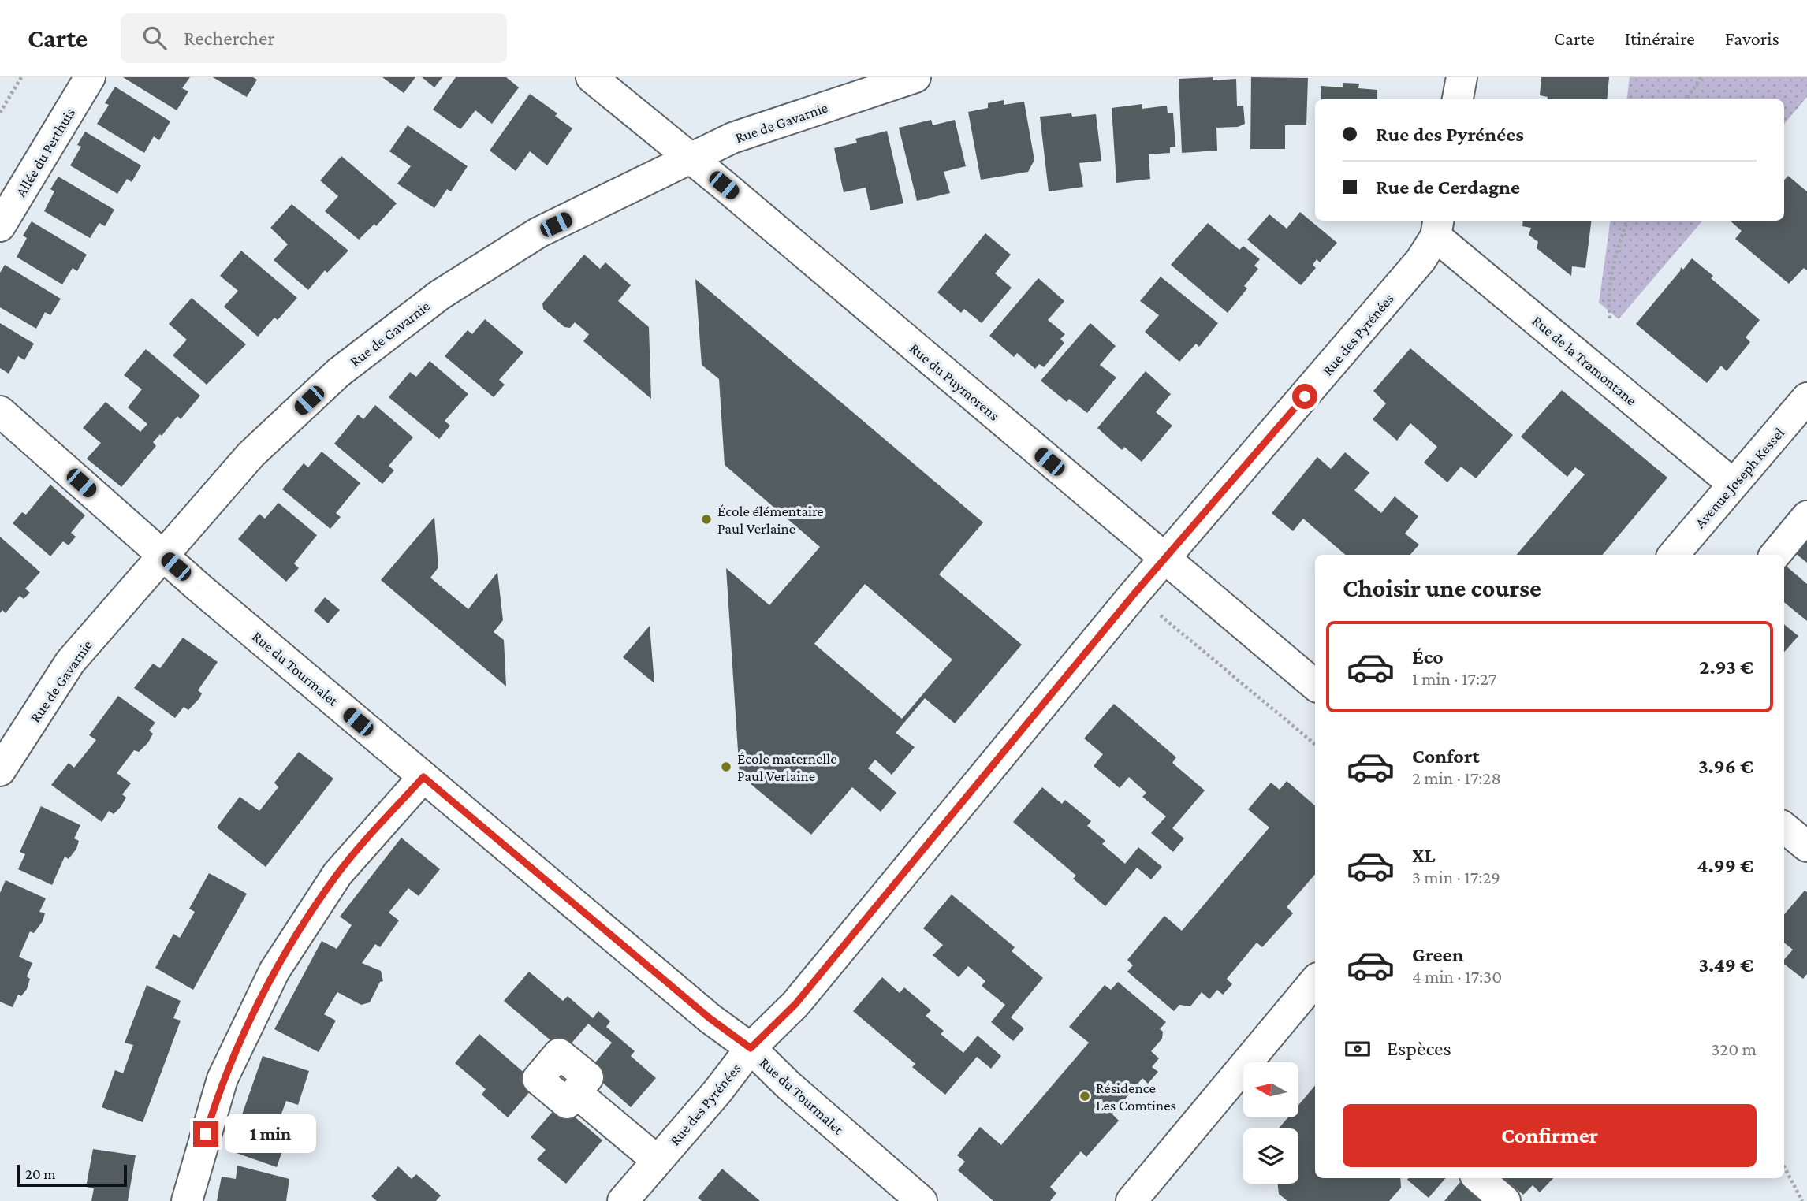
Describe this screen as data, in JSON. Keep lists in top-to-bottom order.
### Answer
{
  "streets": {
    "street": [
      "Rue de Gavarnie",
      "Allée du Perthuis",
      "Rue des Pyrénées",
      "Rue de la Tramontane",
      "Rue du Puymorens",
      "Avenue Joseph Kessel",
      "Rue du Tourmalet"
    ]
  },
  "crossings": [
    ["Rue de Gavarnie", "Rue du Puymorens"],
    ["Rue de Gavarnie", "Rue du Tourmalet"],
    ["Rue des Pyrénées", "Rue de la Tramontane"],
    ["Rue des Pyrénées", "Rue du Puymorens"],
    ["Rue des Pyrénées", "Rue du Tourmalet"],
    ["Rue de la Tramontane", "Avenue Joseph Kessel"]
  ],
  "places": ["École élémentaire Paul Verlaine", "École maternelle Paul Verlaine", "Résidence Les Comtines"],
  "scale_bar": "20 m",
  "north": "left",
  "page": {
    "header": "Carte",
    "search": "Rechercher",
    "nav": ["Carte", "Itinéraire", "Favoris"],
    "banner": ["Rue des Pyrénées", "Rue de Cerdagne"],
    "heading": "Choisir une course",
    "list": [
      {
        "name": "Éco",
        "note": "1 min · 17:27",
        "value": "2.93 €"
      },
      {
        "name": "Confort",
        "note": "2 min · 17:28",
        "value": "3.96 €"
      },
      {
        "name": "XL",
        "note": "3 min · 17:29",
        "value": "4.99 €"
      },
      {
        "name": "Green",
        "note": "4 min · 17:30",
        "value": "3.49 €"
      }
    ],
    "pay": ["Espèces", "320 m"],
    "buttons": "Confirmer",
    "bubble": "1 min",
    "scale": "20 m"
  }
}
